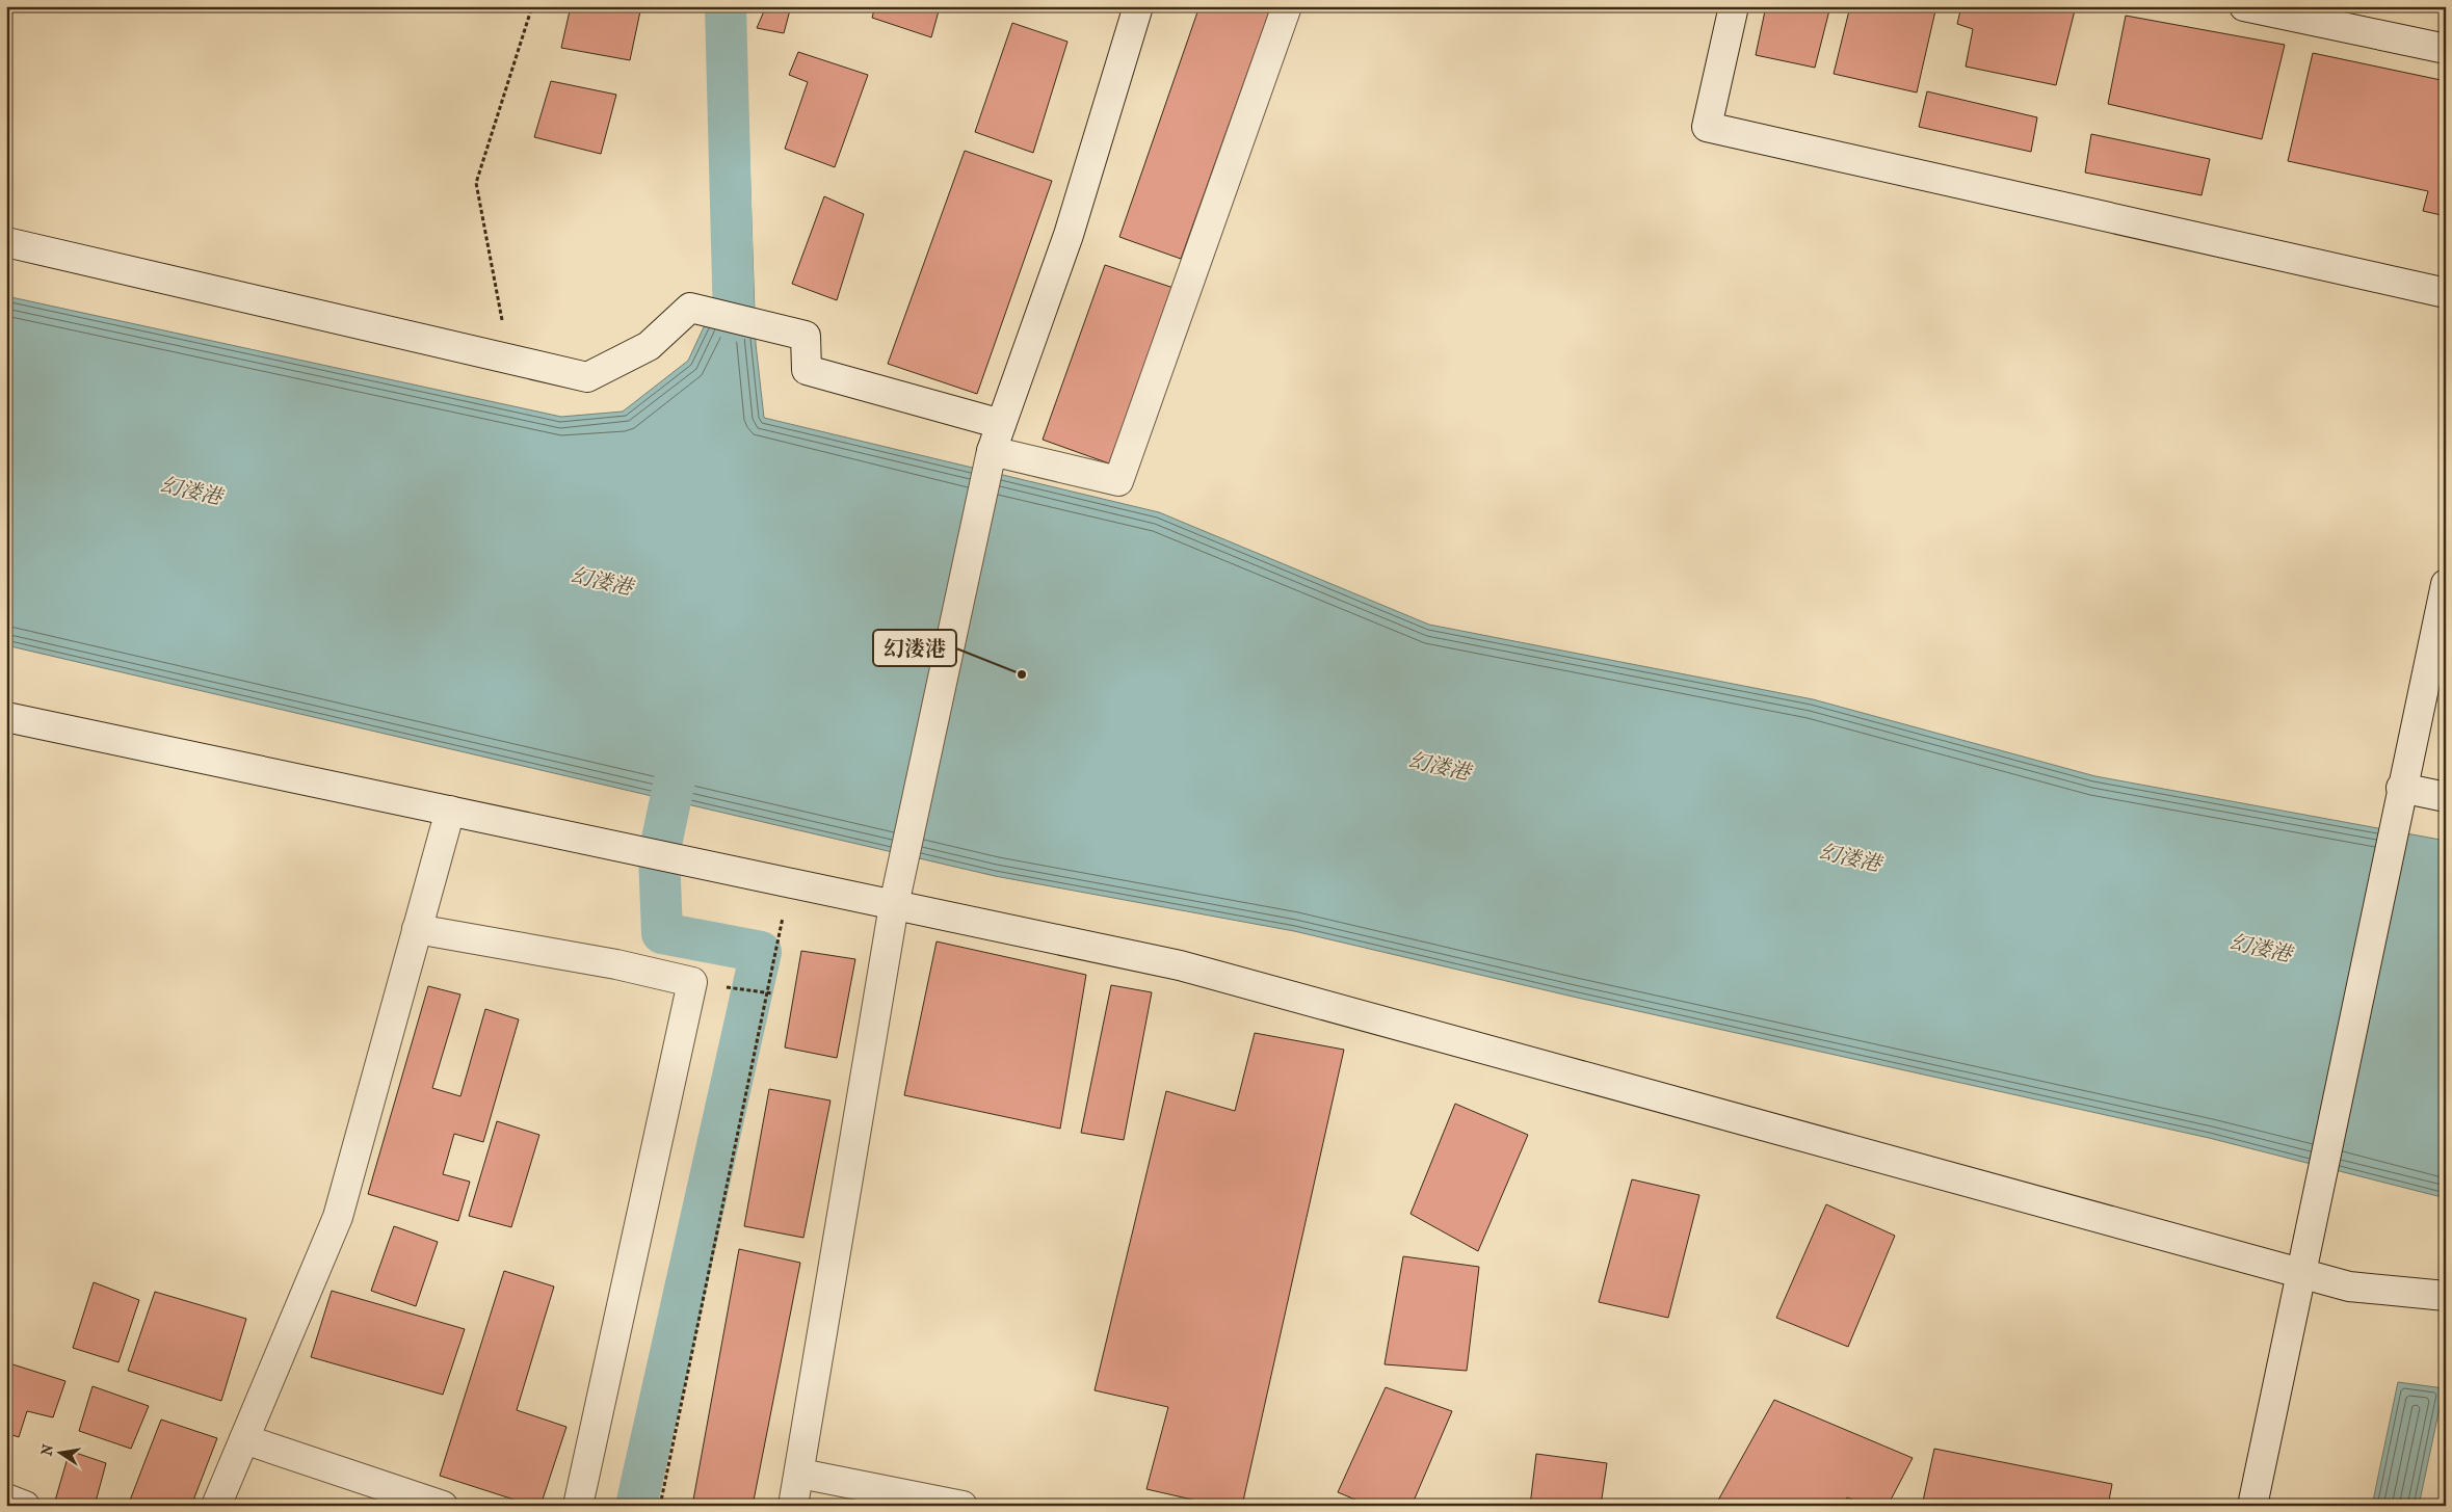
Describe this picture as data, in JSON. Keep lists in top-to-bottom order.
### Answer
{
  "water": ["幻溇港"],
  "places": ["幻溇港"],
  "north": "left"
}
